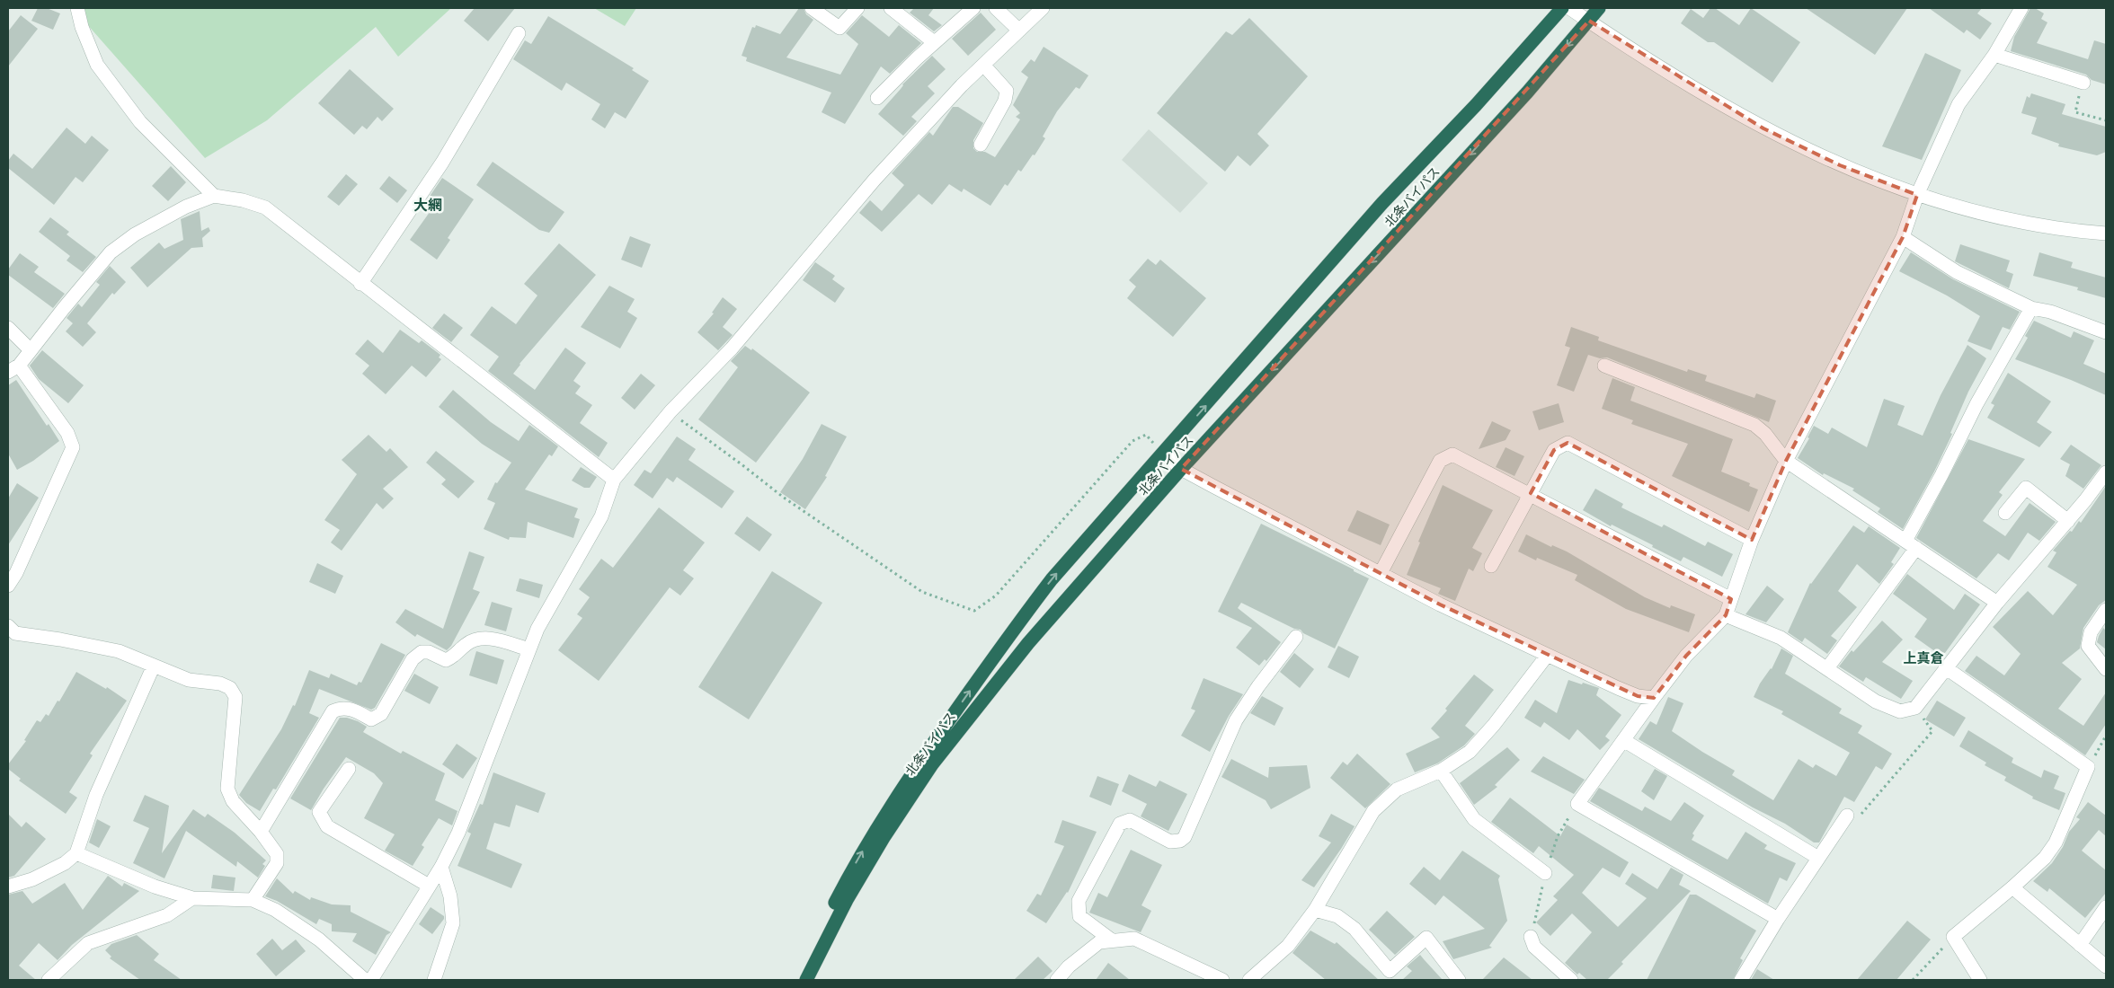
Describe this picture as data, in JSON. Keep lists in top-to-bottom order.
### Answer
{
  "streets": {
    "highway": ["北条バイパス"]
  },
  "districts": ["大網", "上真倉"]
}
